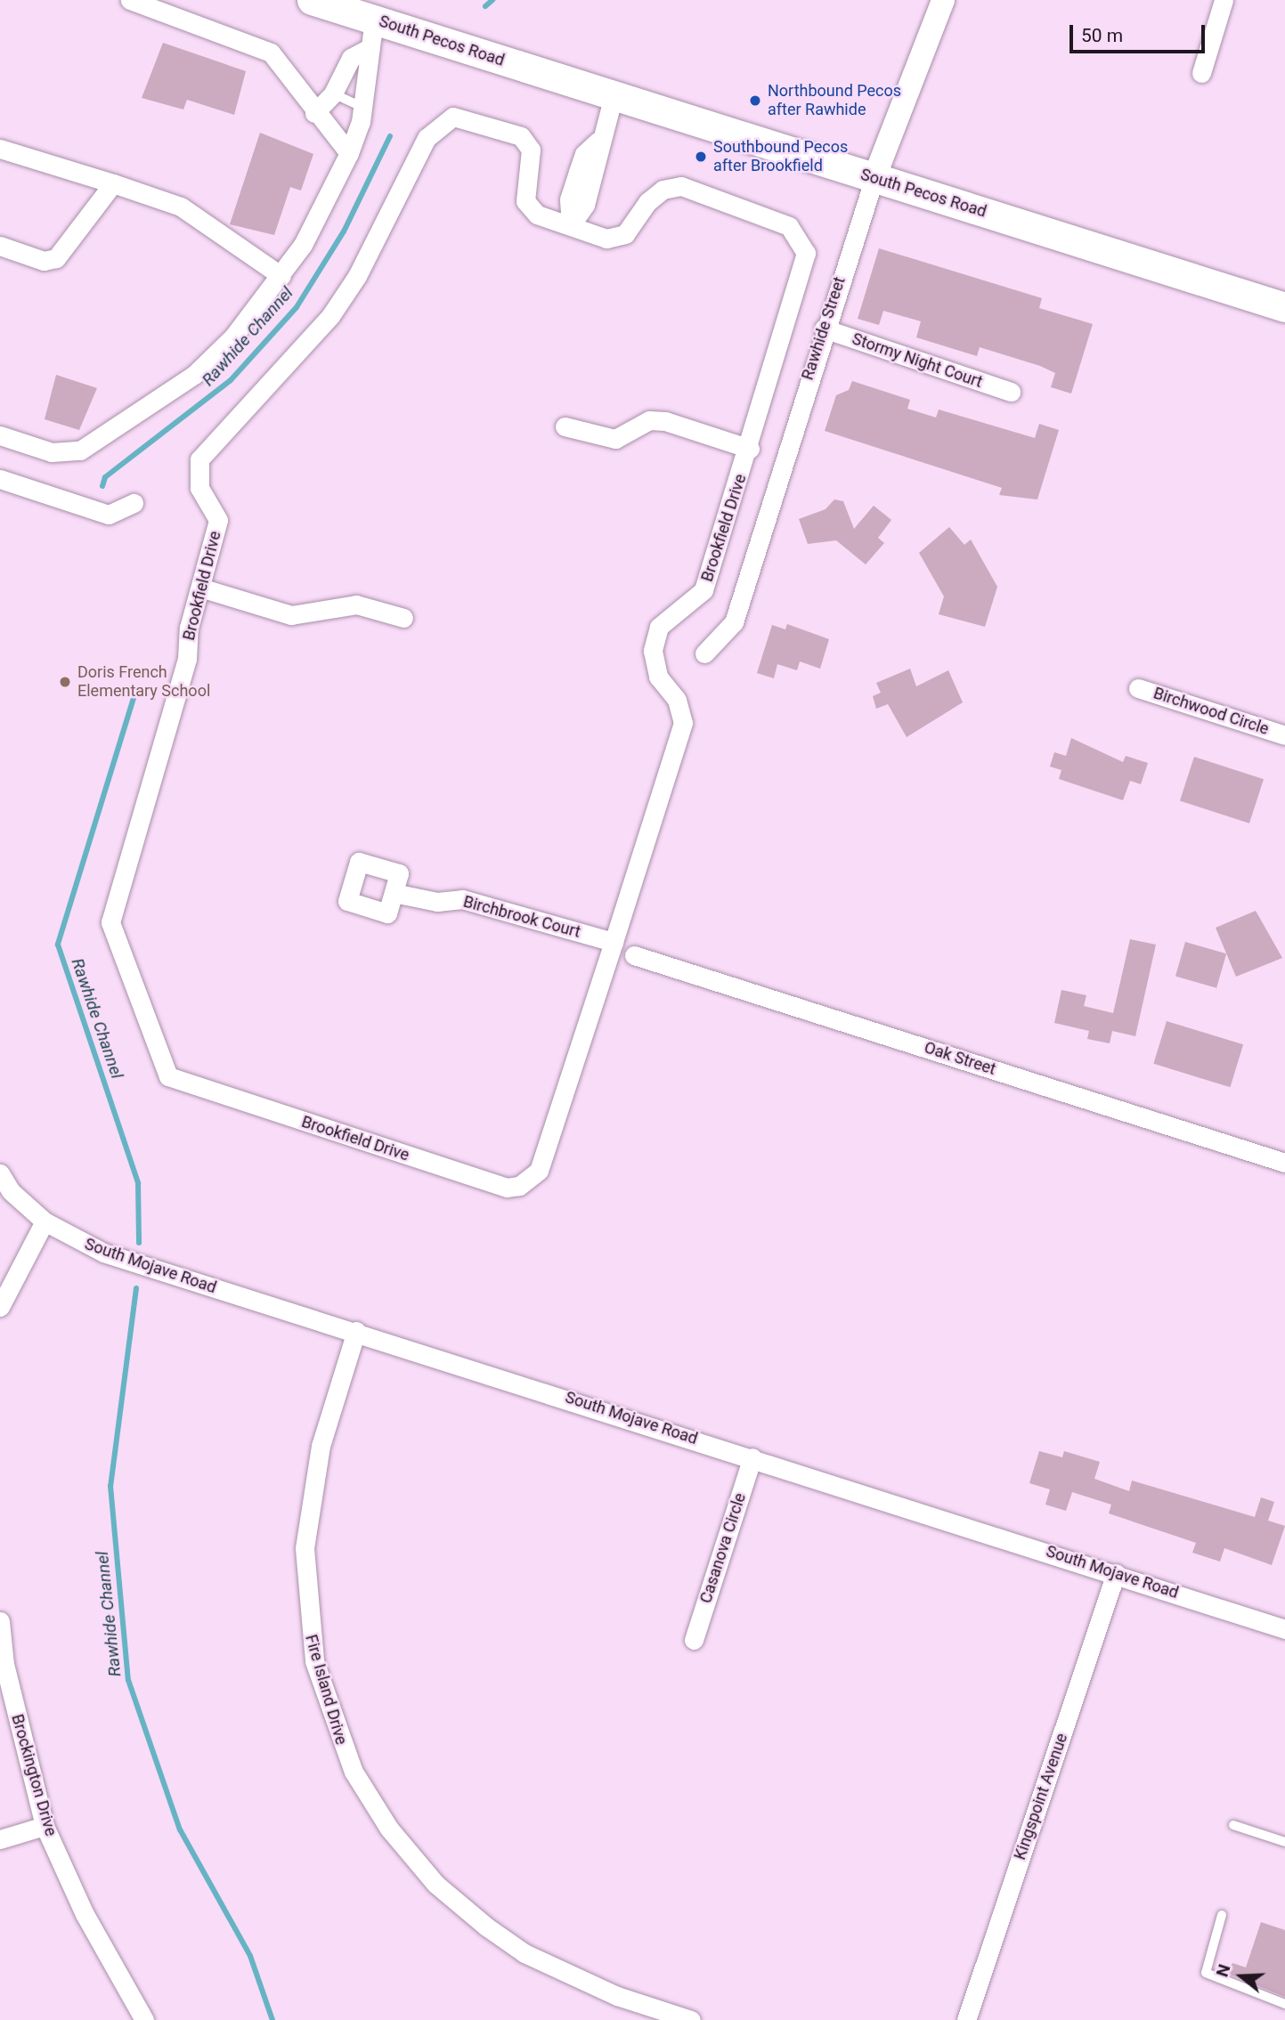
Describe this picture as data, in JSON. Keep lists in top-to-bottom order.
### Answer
{
  "streets": {
    "main road": ["South Pecos Road"],
    "street": [
      "Rawhide Street",
      "Stormy Night Court",
      "Brookfield Drive",
      "Birchwood Circle",
      "Birchbrook Court",
      "Oak Street",
      "South Mojave Road",
      "Casanova Circle",
      "Fire Island Drive",
      "Brockington Drive",
      "Kingspoint Avenue"
    ]
  },
  "crossings": [
    ["South Pecos Road", "Rawhide Street"],
    ["Rawhide Street", "Stormy Night Court"],
    ["Brookfield Drive", "Birchbrook Court"],
    ["South Mojave Road", "Casanova Circle"],
    ["South Mojave Road", "Fire Island Drive"],
    ["South Mojave Road", "Kingspoint Avenue"]
  ],
  "water": ["Rawhide Channel"],
  "places": ["Northbound Pecos after Rawhide", "Southbound Pecos after Brookfield", "Doris French Elementary School"],
  "scale_bar": "50 m",
  "north": "left"
}
